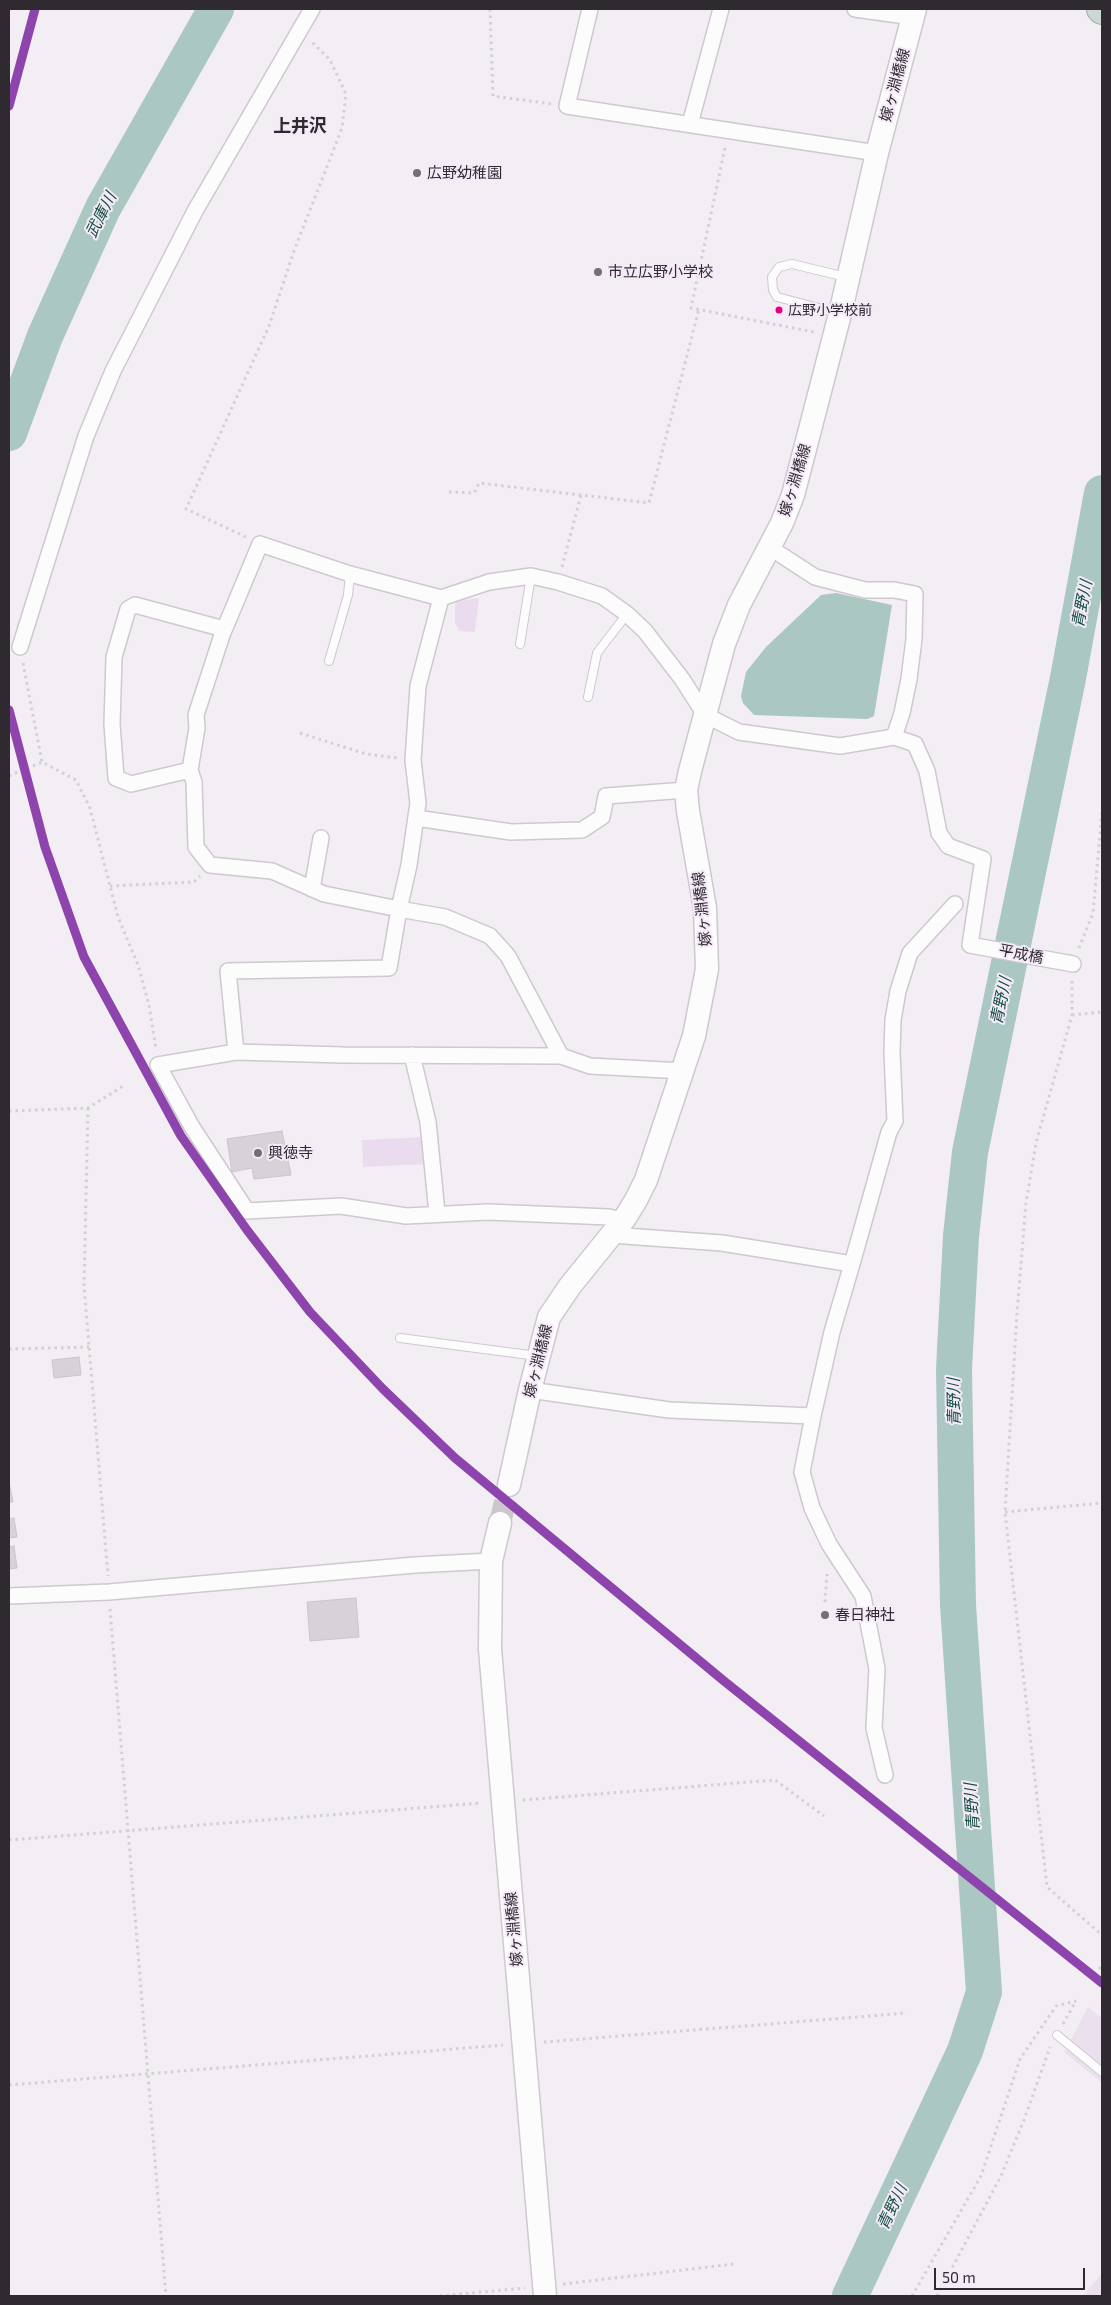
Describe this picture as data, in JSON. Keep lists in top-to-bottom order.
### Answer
{
  "streets": {
    "street": ["嫁ヶ淵橋線", "平成橋"]
  },
  "districts": ["上井沢"],
  "water": ["武庫川", "青野川"],
  "places": [
    "広野幼稚園",
    "市立広野小学校",
    "広野小学校前",
    "興徳寺",
    "春日神社"
  ],
  "scale_bar": "50 m"
}
